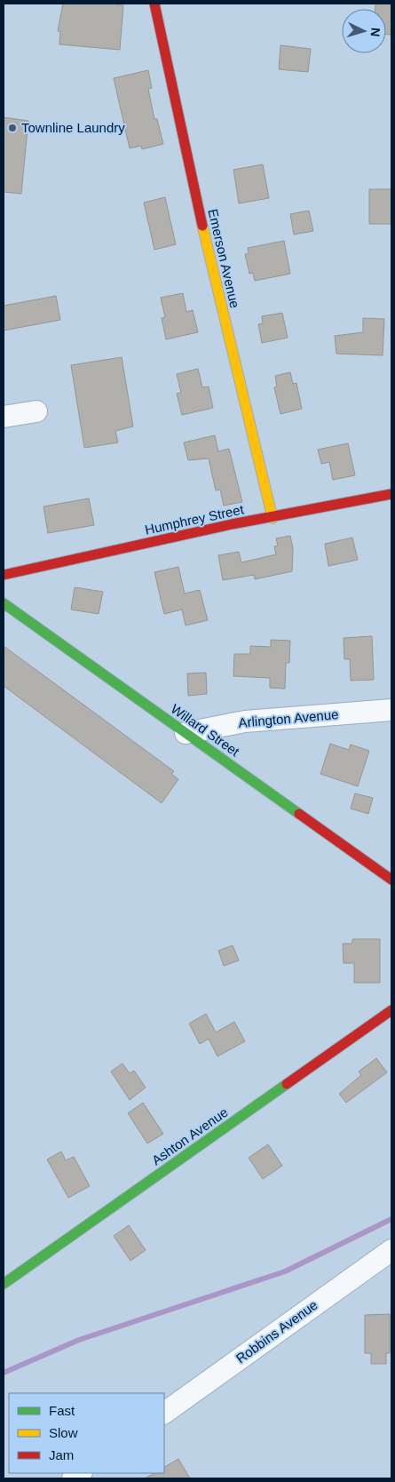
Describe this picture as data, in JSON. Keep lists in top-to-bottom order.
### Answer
{
  "streets": {
    "street": [
      "Emerson Avenue",
      "Humphrey Street",
      "Arlington Avenue",
      "Willard Street",
      "Ashton Avenue",
      "Robbins Avenue"
    ]
  },
  "crossings": [
    ["Emerson Avenue", "Humphrey Street"],
    ["Arlington Avenue", "Willard Street"]
  ],
  "places": ["Townline Laundry"],
  "legend": ["Fast", "Slow", "Jam"],
  "north": "right"
}
